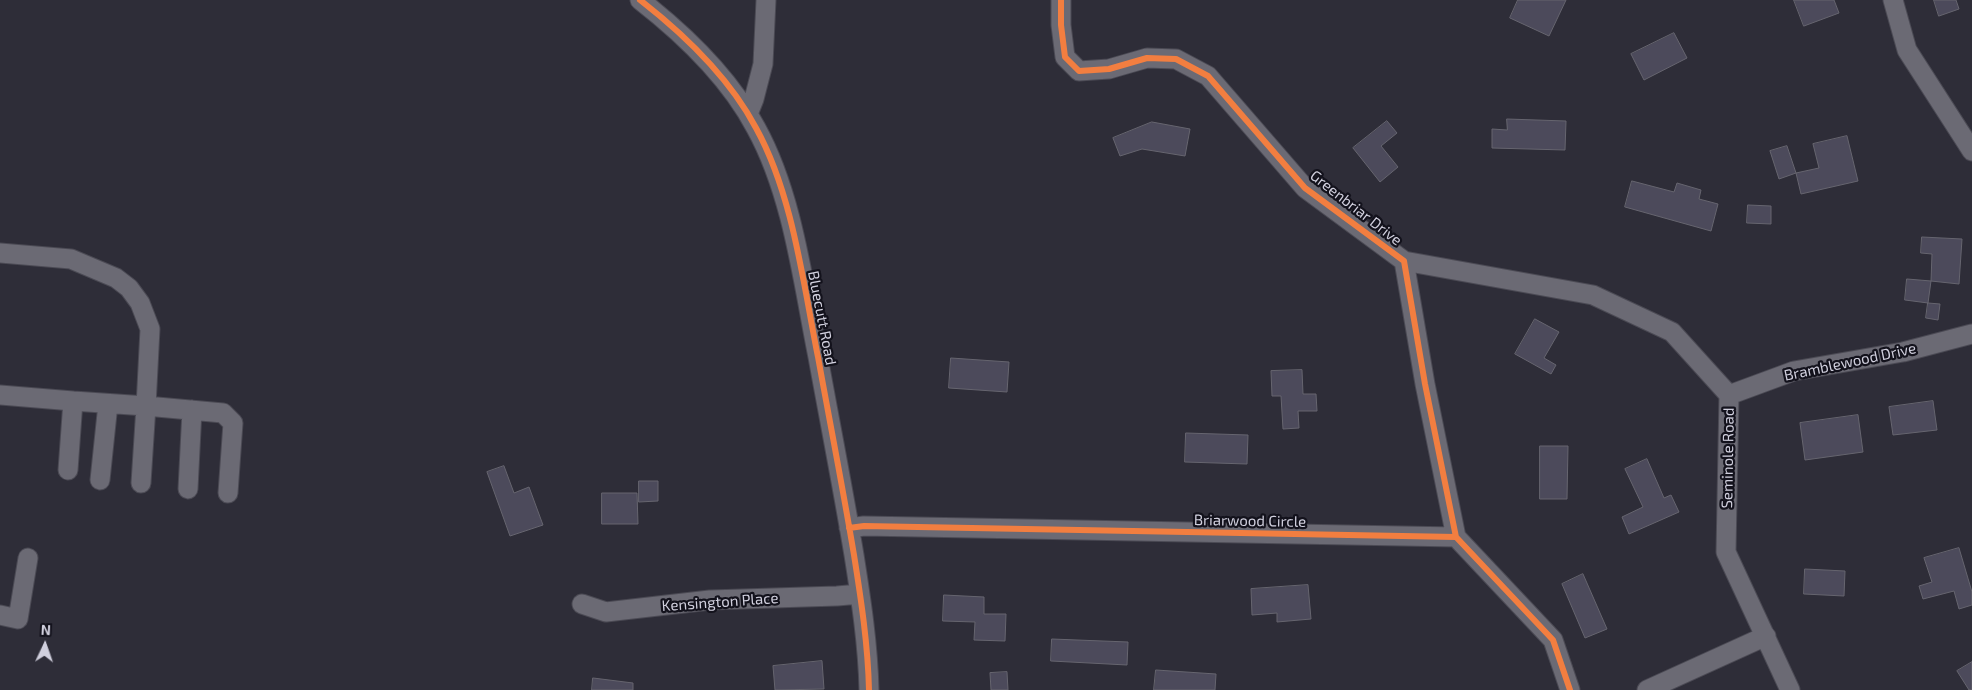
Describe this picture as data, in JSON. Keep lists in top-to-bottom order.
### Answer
{
  "streets": {
    "street": [
      "Greenbriar Drive",
      "Bluecutt Road",
      "Bramblewood Drive",
      "Seminole Road",
      "Briarwood Circle",
      "Kensington Place"
    ]
  },
  "crossings": [
    ["Greenbriar Drive", "Seminole Road"],
    ["Greenbriar Drive", "Briarwood Circle"],
    ["Bluecutt Road", "Briarwood Circle"],
    ["Bluecutt Road", "Kensington Place"],
    ["Bramblewood Drive", "Seminole Road"]
  ],
  "north": "top"
}
